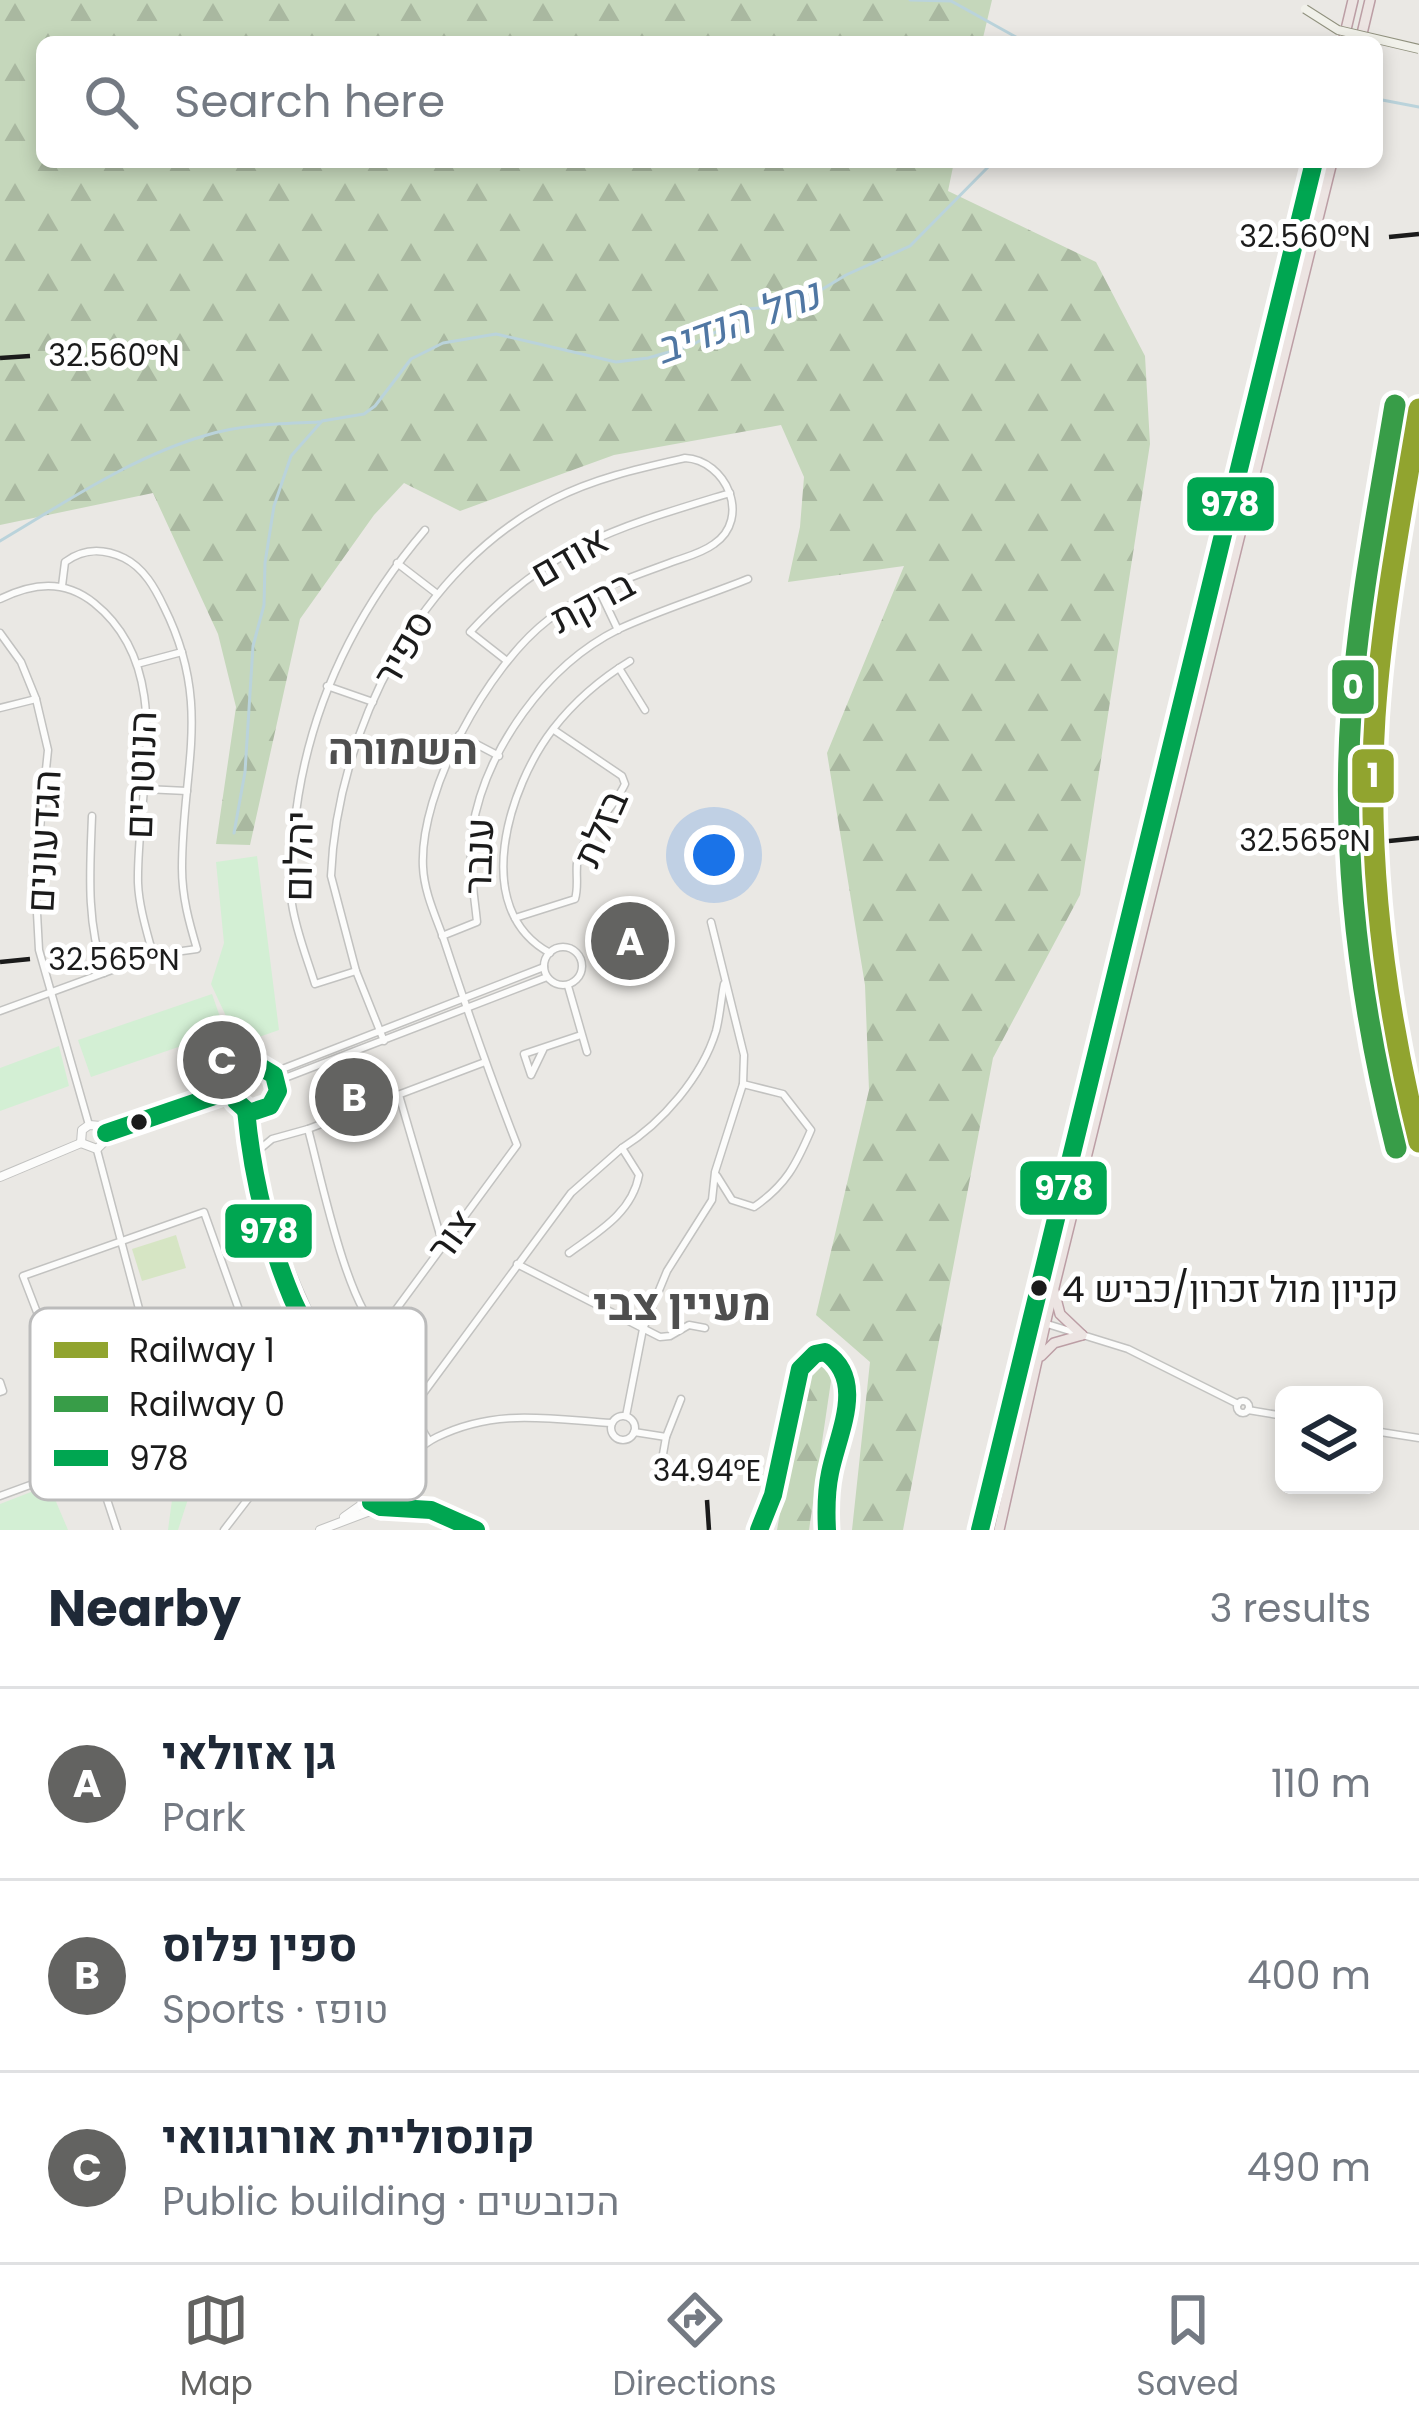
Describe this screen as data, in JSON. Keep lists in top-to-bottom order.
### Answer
{
  "streets": {
    "street": [
      "אודם",
      "ברקת",
      "ספיר",
      "הנוטרים",
      "בזלת",
      "הגדעונים",
      "יהלום",
      "ענבר",
      "צור"
    ]
  },
  "crossings": [
    ["אודם", "ברקת"],
    ["אודם", "ספיר"],
    ["ברקת", "ספיר"],
    ["ברקת", "ענבר"],
    ["ברקת", "צור"],
    ["ספיר", "יהלום"]
  ],
  "districts": ["השמורה", "מעיין צבי"],
  "water": ["נחל הנדיב"],
  "places": ["קניון מול זכרון/כביש 4"],
  "lines": ["transit line 978", "rail line 0", "rail line 1"],
  "legend": ["Railway 1", "Railway 0", "978"],
  "page": {
    "search": "Search here",
    "pins": ["A", "C", "B"],
    "heading": ["Nearby", "3 results"],
    "list": [
      {
        "mark": "A",
        "name": "גן אזולאי",
        "note": "Park",
        "value": "110 m"
      },
      {
        "mark": "B",
        "name": "ספין פלוס",
        "note": "Sports · טופז",
        "value": "400 m"
      },
      {
        "mark": "C",
        "name": "קונסוליית אורוגוואי",
        "note": "Public building · הכובשים",
        "value": "490 m"
      }
    ],
    "nav": ["Map", "Directions", "Saved"]
  },
  "coordinates": ["32.560°N", "32.565°N", "34.94°E"]
}
